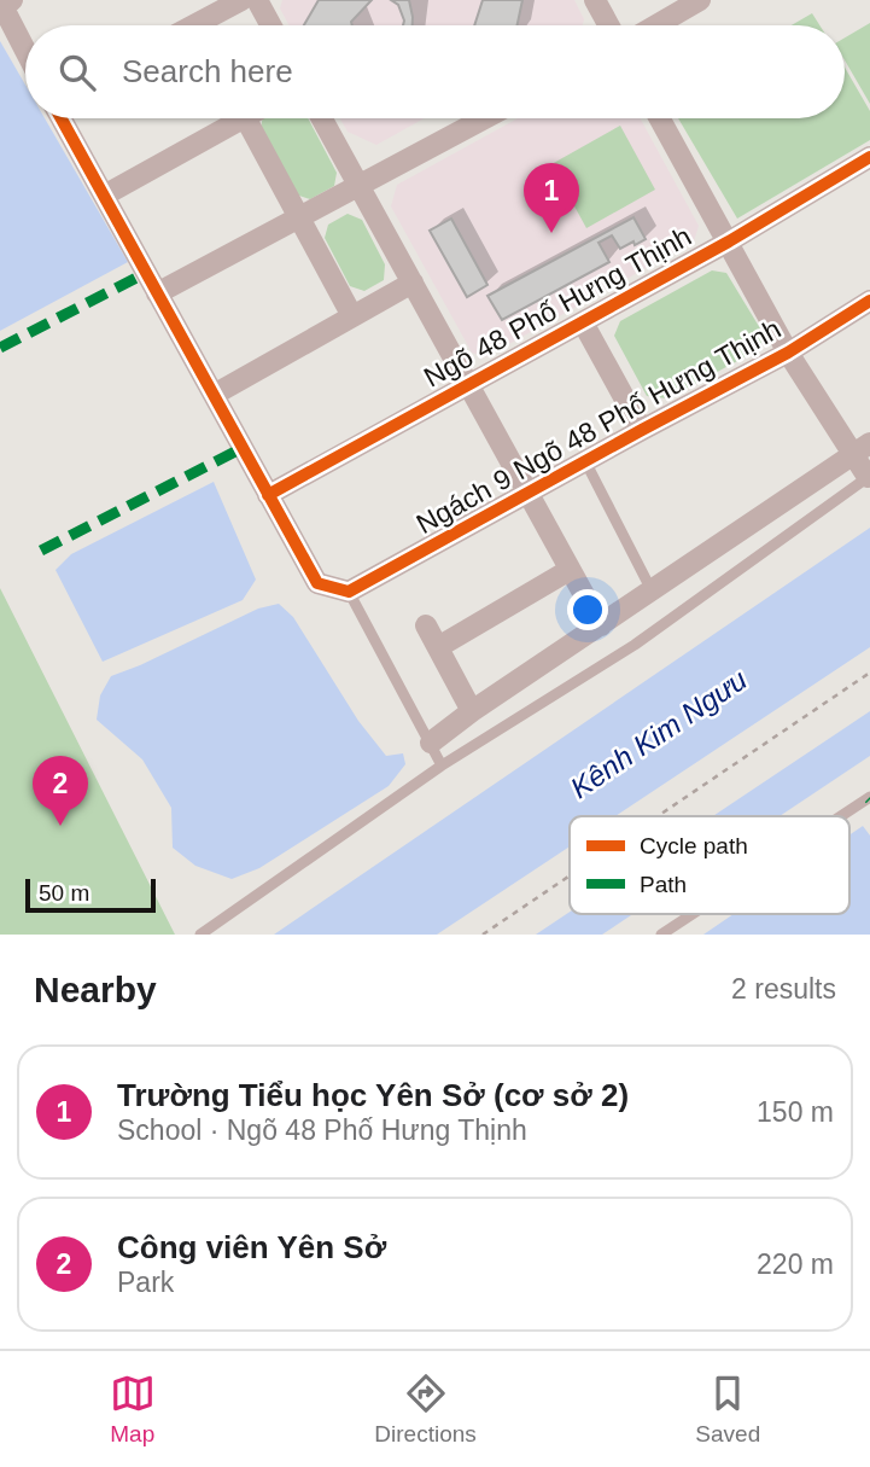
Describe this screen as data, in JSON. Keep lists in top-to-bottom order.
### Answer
{
  "streets": {
    "street": ["Ngõ 48 Phố Hưng Thịnh", "Ngách 9 Ngõ 48 Phố Hưng Thịnh"]
  },
  "water": ["Kênh Kim Ngưu"],
  "legend": ["Cycle path", "Path"],
  "scale_bar": "50 m",
  "page": {
    "search": "Search here",
    "pins": ["1", "2"],
    "scale": "50 m",
    "heading": ["Nearby", "2 results"],
    "list": [
      {
        "mark": "1",
        "name": "Trường Tiểu học Yên Sở (cơ sở 2)",
        "note": "School · Ngõ 48 Phố Hưng Thịnh",
        "value": "150 m"
      },
      {
        "mark": "2",
        "name": "Công viên Yên Sở",
        "note": "Park",
        "value": "220 m"
      }
    ],
    "nav": ["Map", "Directions", "Saved"]
  }
}
